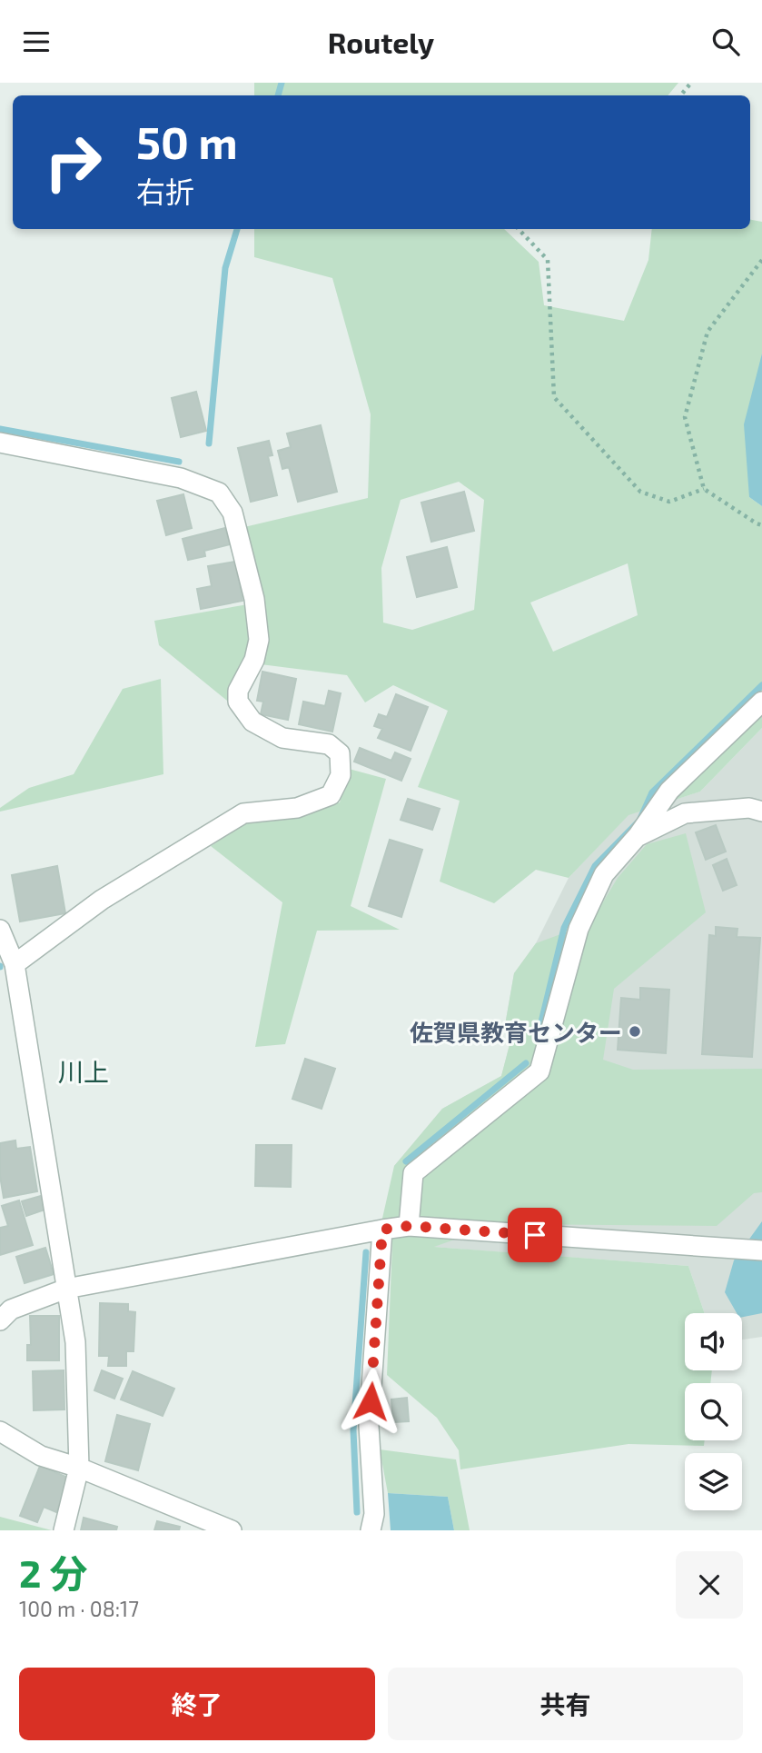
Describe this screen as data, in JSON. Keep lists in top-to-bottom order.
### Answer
{
  "districts": ["川上"],
  "places": ["佐賀県教育センター"],
  "page": {
    "header": "Routely",
    "turn": ["50 m", "右折"],
    "heading": ["2 分", "100 m · 08:17"],
    "buttons": ["終了", "共有"]
  }
}
